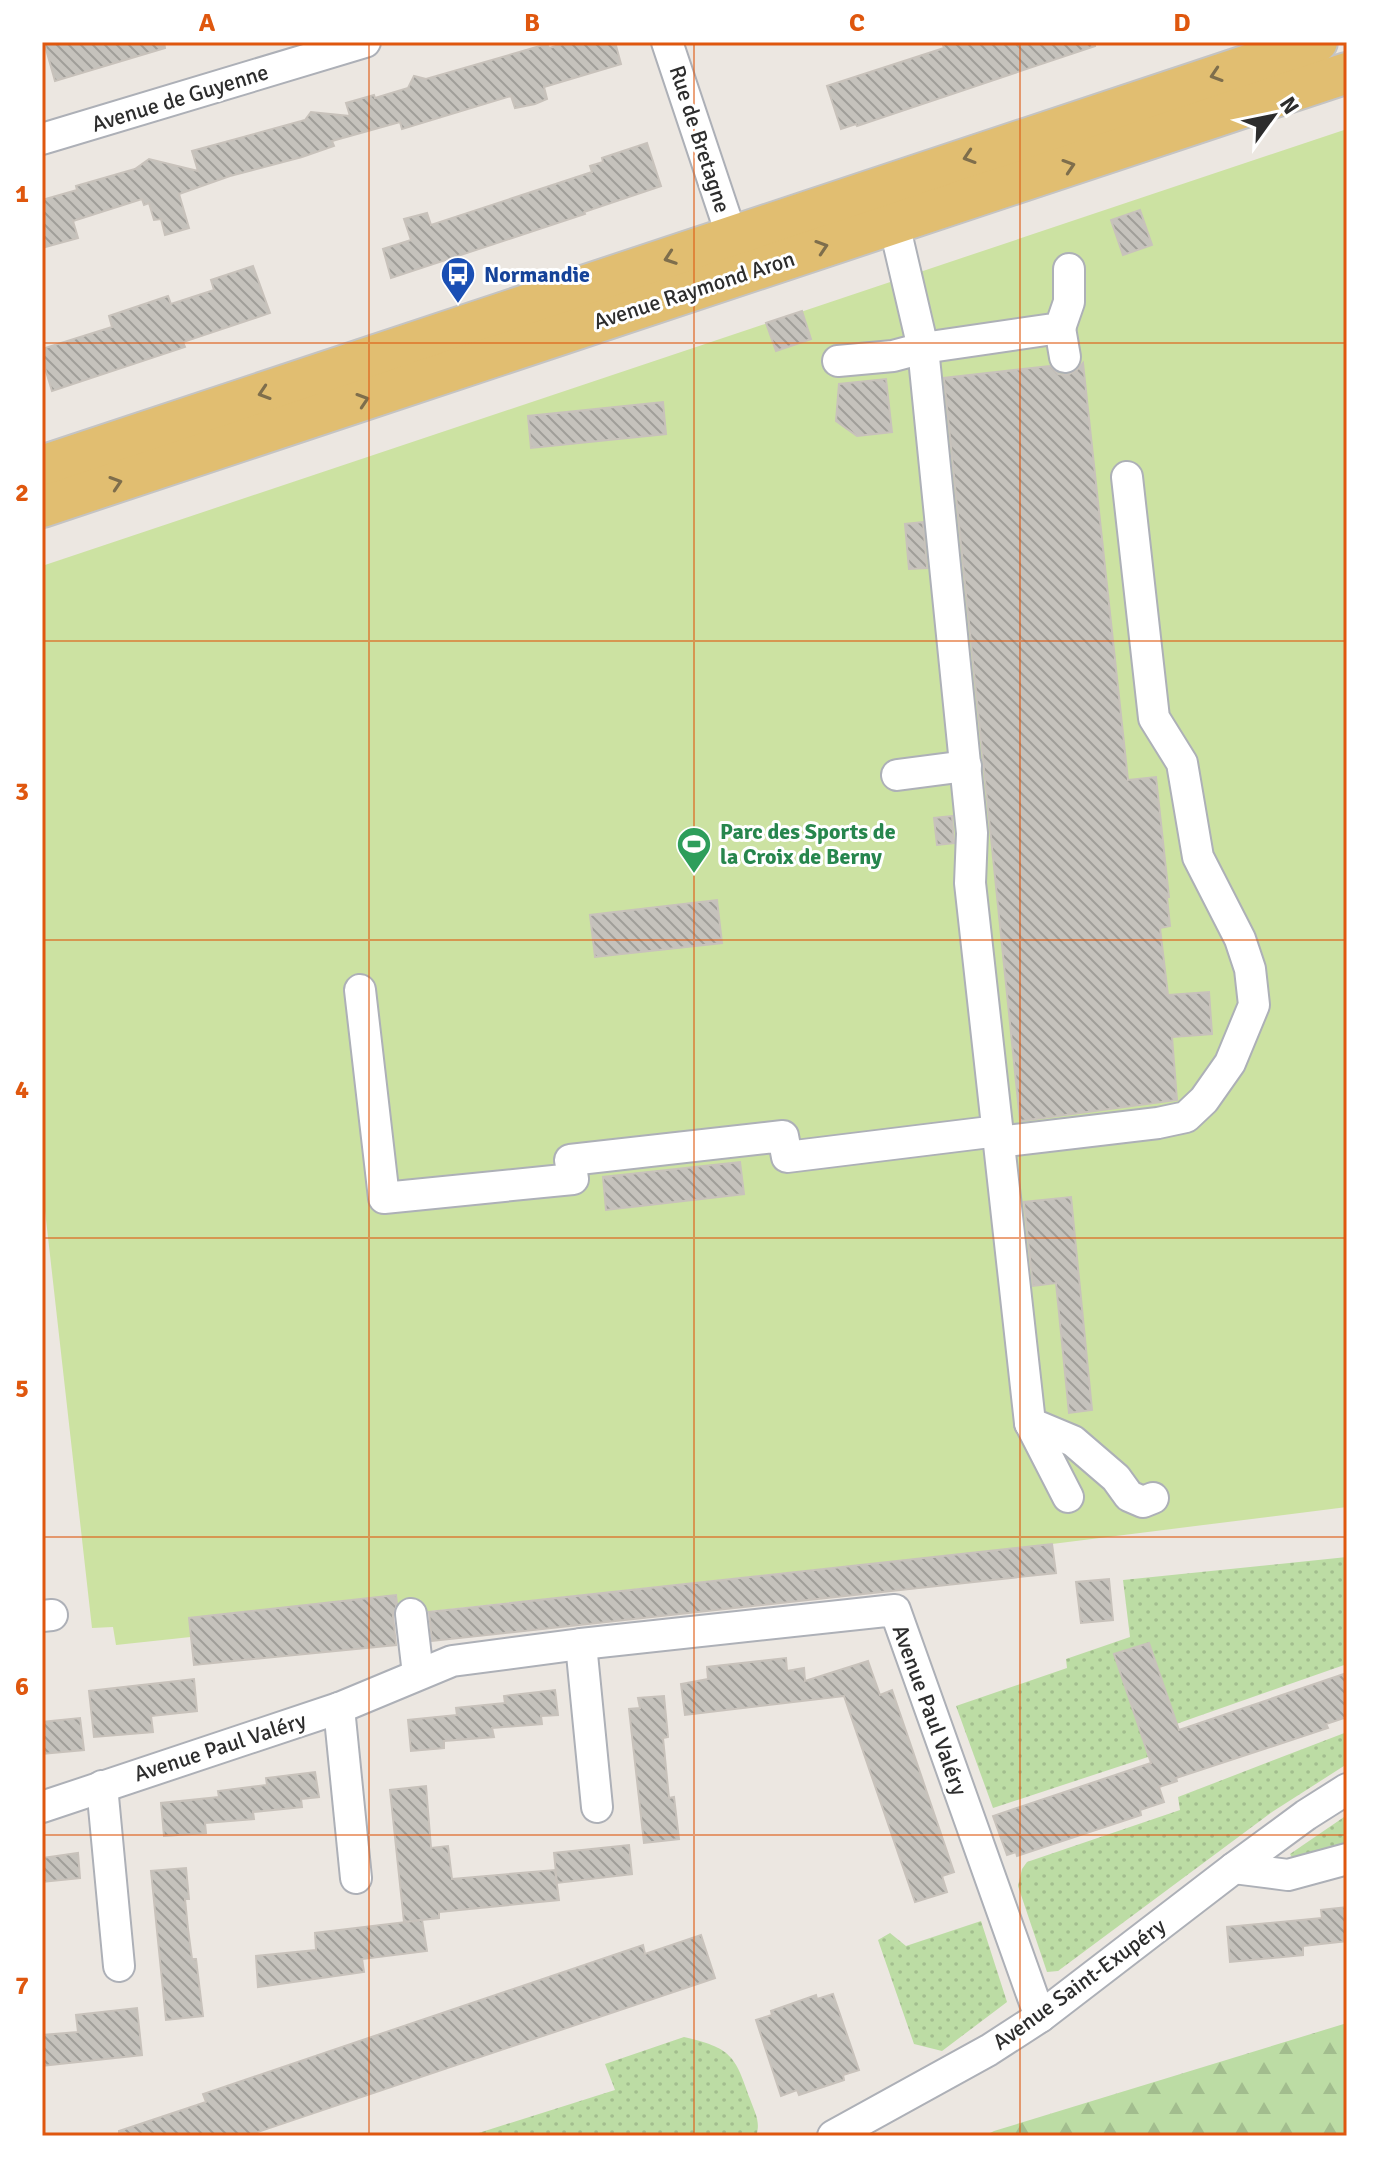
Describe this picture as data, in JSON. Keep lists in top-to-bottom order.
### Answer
{
  "streets": {
    "main road": ["Avenue Raymond Aron"],
    "street": [
      "Avenue de Guyenne",
      "Rue de Bretagne",
      "Avenue Paul Valéry",
      "Avenue Saint-Exupéry"
    ]
  },
  "crossings": [
    ["Rue de Bretagne", "Avenue Raymond Aron"],
    ["Avenue Paul Valéry", "Avenue Saint-Exupéry"]
  ],
  "places": {
    "bus stop": ["Normandie"],
    "sports": ["Parc des Sports de la Croix de Berny"]
  },
  "north": "top right",
  "grid": {
    "columns": [
      "A",
      "B",
      "C",
      "D"
    ],
    "rows": [
      "1",
      "2",
      "3",
      "4",
      "5",
      "6",
      "7"
    ]
  }
}
